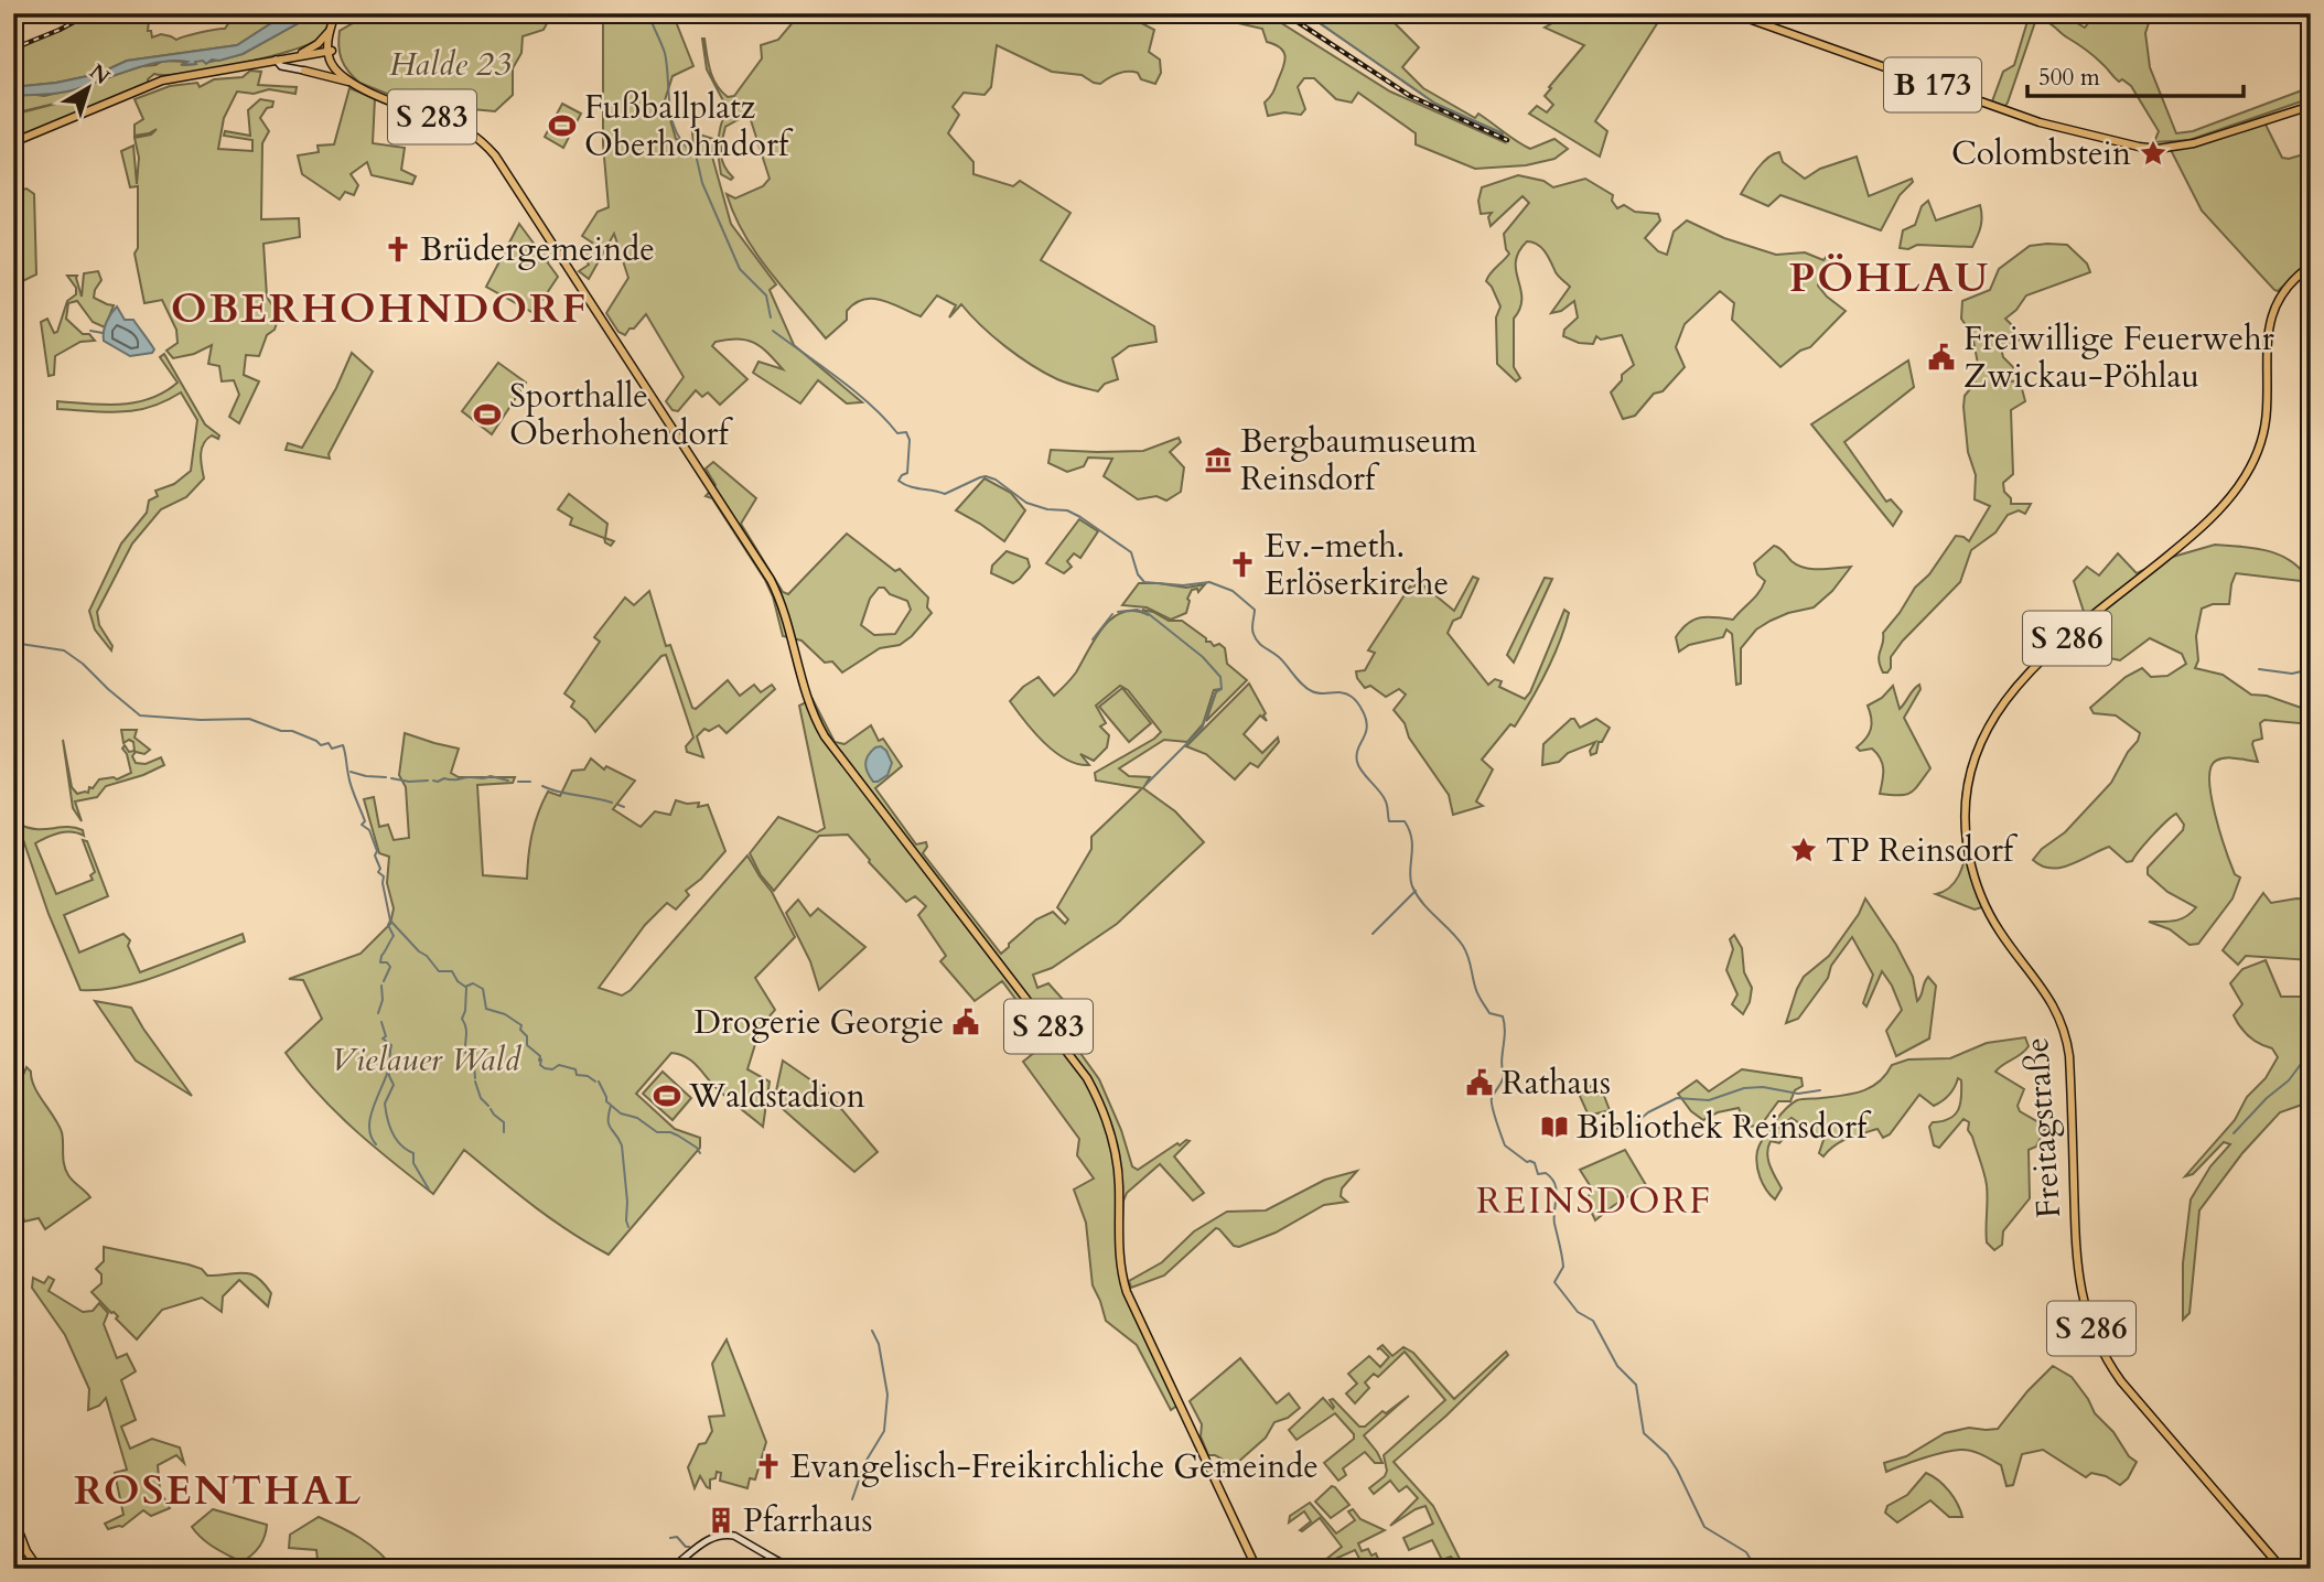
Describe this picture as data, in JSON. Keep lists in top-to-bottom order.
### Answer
{
  "streets": {
    "main road": [
      "B 173",
      "S 283",
      "S 286",
      "Freitagstraße"
    ]
  },
  "districts": [
    "PÖHLAU",
    "OBERHOHNDORF",
    "REINSDORF",
    "ROSENTHAL"
  ],
  "parks": ["Halde 23", "Vielauer Wald"],
  "places": {
    "sports": ["Fußballplatz Oberhohndorf", "Sporthalle Oberhohendorf", "Waldstadion"],
    "place": ["Colombstein", "TP Reinsdorf"],
    "church": ["Brüdergemeinde", "Ev.-meth. Erlöserkirche", "Evangelisch-Freikirchliche Gemeinde"],
    "public building": ["Freiwillige Feuerwehr Zwickau-Pöhlau", "Drogerie Georgie", "Rathaus"],
    "museum": ["Bergbaumuseum Reinsdorf"],
    "library": ["Bibliothek Reinsdorf"],
    "building": ["Pfarrhaus"]
  },
  "scale_bar": "500 m",
  "north": "top right"
}
